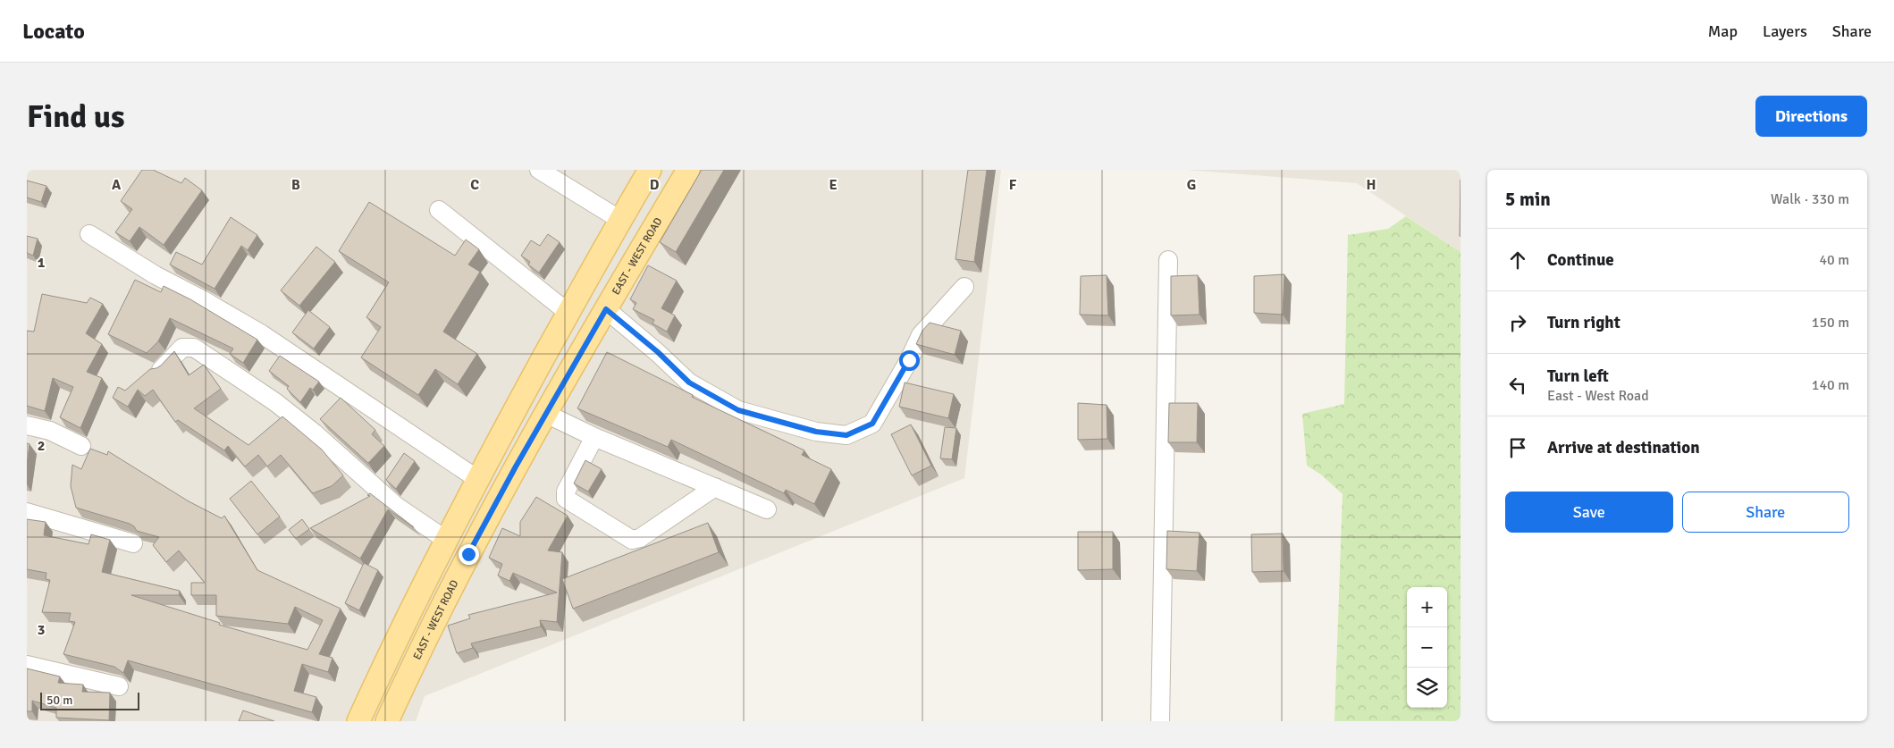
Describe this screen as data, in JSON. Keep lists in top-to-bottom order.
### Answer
{
  "streets": {
    "main road": ["EAST - WEST ROAD"]
  },
  "scale_bar": "50 m",
  "page": {
    "header": "Locato",
    "nav": ["Map", "Layers", "Share"],
    "buttons": [
      "Directions",
      ["Save", "Share"]
    ],
    "title": "Find us",
    "heading": ["5 min", "Walk · 330 m"],
    "list": [
      ["Continue", "40 m"],
      ["Turn right", "150 m"],
      ["Turn left", "East - West Road", "140 m"],
      "Arrive at destination"
    ],
    "map_buttons": ["+", "−"],
    "scale": "50 m"
  },
  "grid": {
    "columns": [
      "A",
      "B",
      "C",
      "D",
      "E",
      "F",
      "G",
      "H"
    ],
    "rows": ["1", "2", "3"]
  }
}
